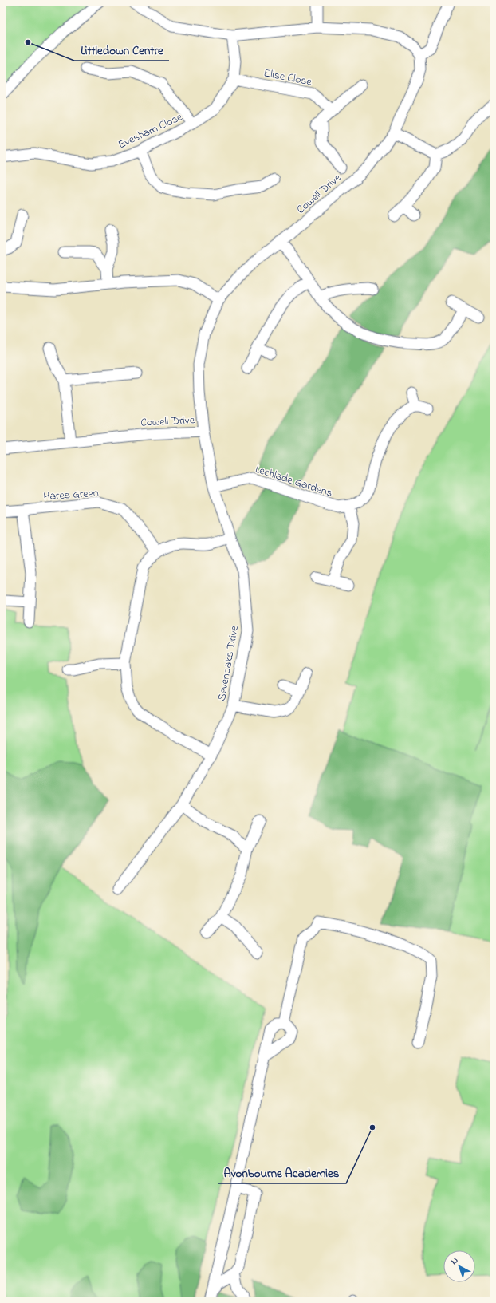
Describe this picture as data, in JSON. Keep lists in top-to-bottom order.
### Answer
{
  "streets": {
    "street": [
      "Elise Close",
      "Evesham Close",
      "Cowell Drive",
      "Lechlade Gardens",
      "Hares Green",
      "Sevenoaks Drive"
    ]
  },
  "crossings": [
    ["Elise Close", "Evesham Close"],
    ["Cowell Drive", "Sevenoaks Drive"],
    ["Lechlade Gardens", "Sevenoaks Drive"]
  ],
  "places": ["Littledown Centre", "Avonbourne Academies"],
  "north": "top left"
}
